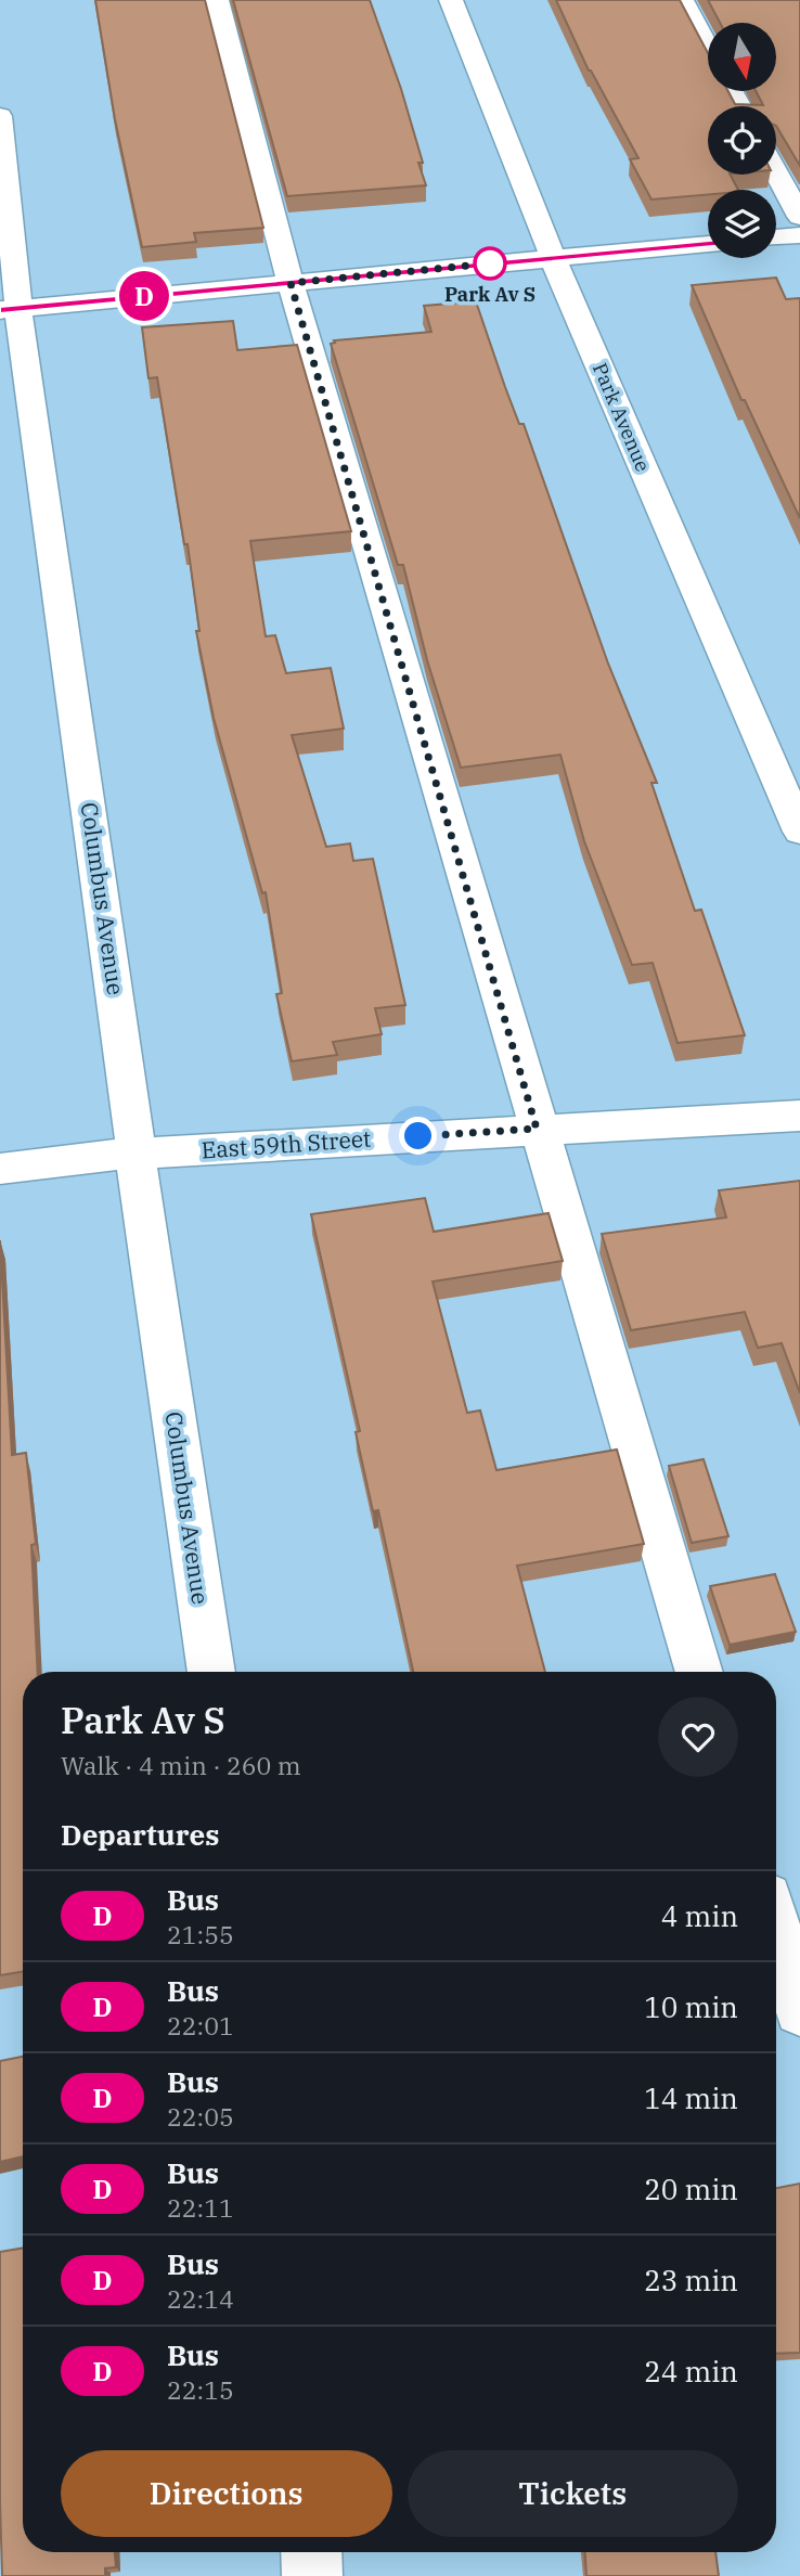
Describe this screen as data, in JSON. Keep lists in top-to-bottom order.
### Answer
{
  "streets": {
    "street": ["Park Avenue", "Columbus Avenue", "East 59th Street"]
  },
  "crossings": [
    ["Columbus Avenue", "East 59th Street"]
  ],
  "places": ["Park Av S"],
  "lines": ["bus line D"],
  "north": "bottom",
  "page": {
    "on_map": "D",
    "heading": [
      ["Park Av S", "Walk · 4 min · 260 m"],
      "Departures"
    ],
    "list": [
      {
        "mark": "D",
        "name": "Bus",
        "note": "21:55",
        "value": "4 min"
      },
      {
        "mark": "D",
        "name": "Bus",
        "note": "22:01",
        "value": "10 min"
      },
      {
        "mark": "D",
        "name": "Bus",
        "note": "22:05",
        "value": "14 min"
      },
      {
        "mark": "D",
        "name": "Bus",
        "note": "22:11",
        "value": "20 min"
      },
      {
        "mark": "D",
        "name": "Bus",
        "note": "22:14",
        "value": "23 min"
      },
      {
        "mark": "D",
        "name": "Bus",
        "note": "22:15",
        "value": "24 min"
      }
    ],
    "buttons": ["Directions", "Tickets"]
  }
}
